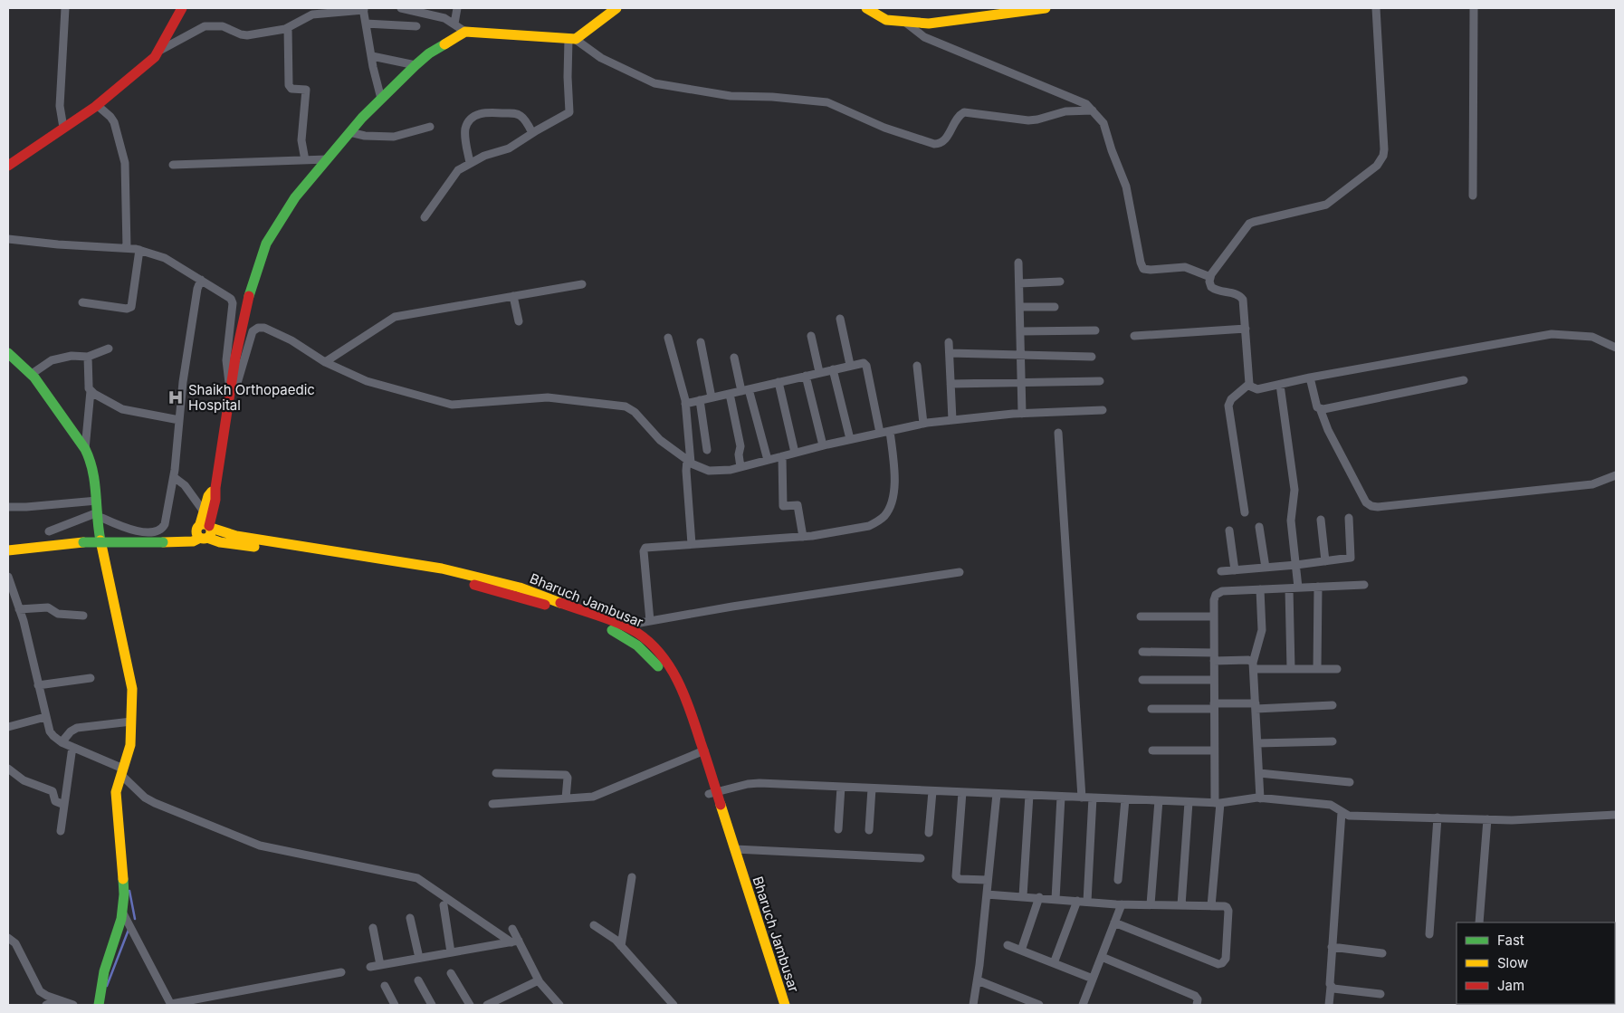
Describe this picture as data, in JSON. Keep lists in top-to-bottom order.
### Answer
{
  "streets": {
    "main road": ["Bharuch Jambusar"]
  },
  "places": {
    "hospital": ["Shaikh Orthopaedic Hospital"]
  },
  "legend": ["Fast", "Slow", "Jam"]
}
